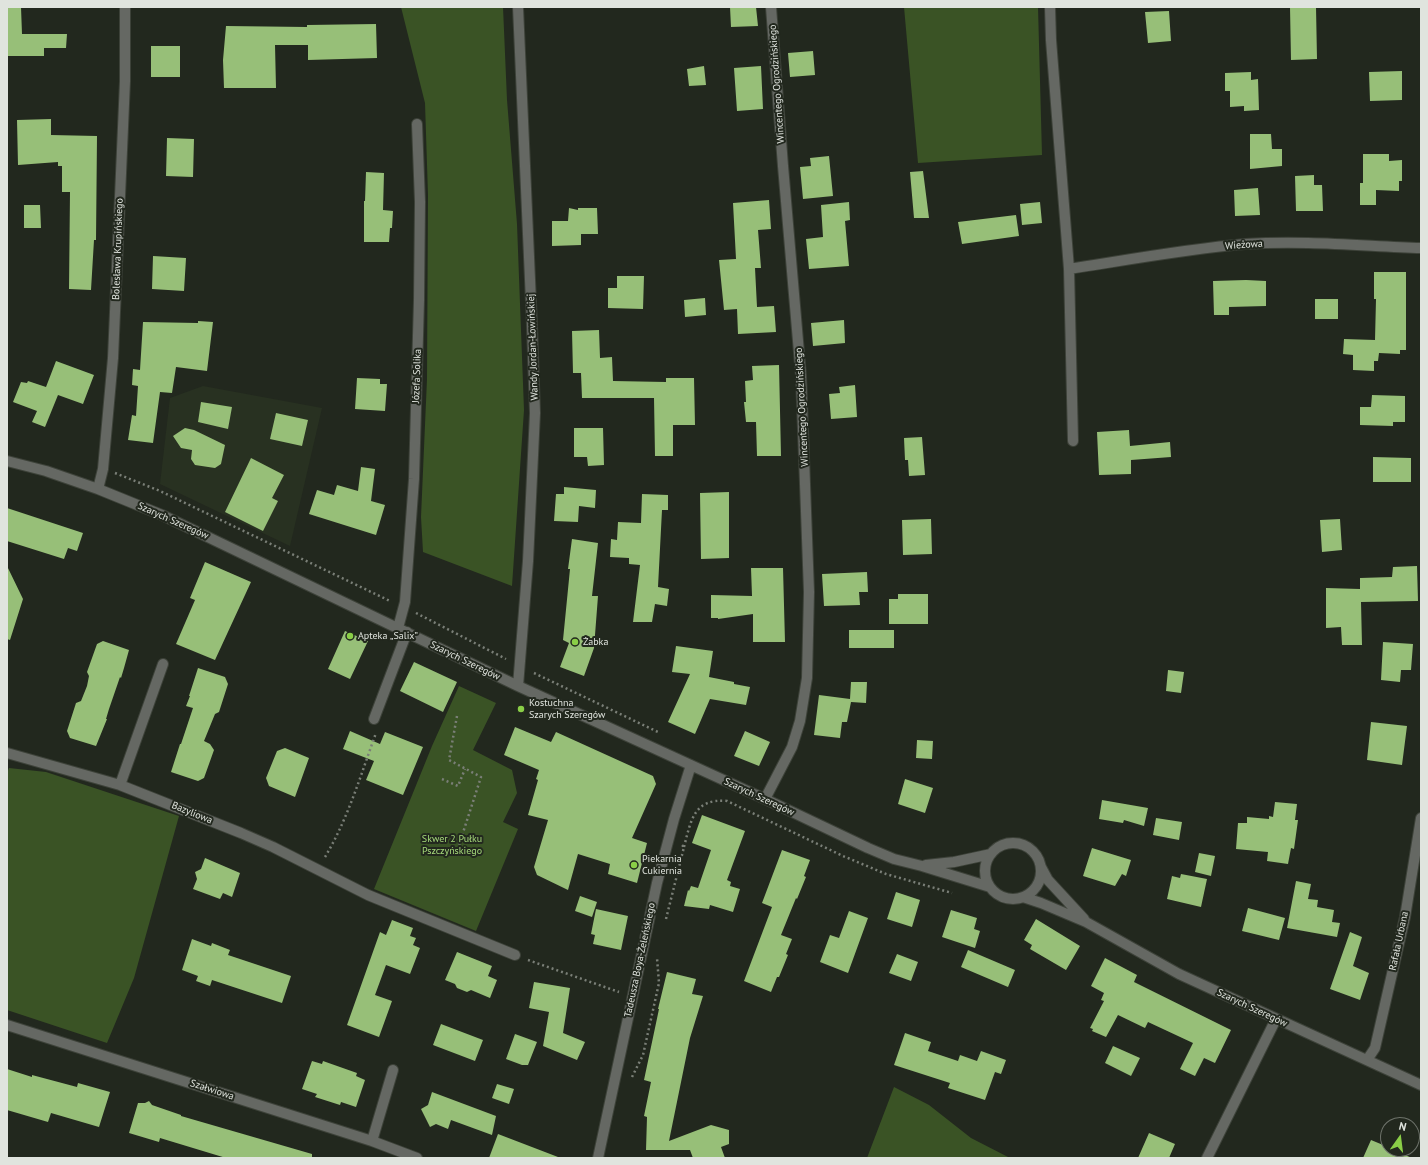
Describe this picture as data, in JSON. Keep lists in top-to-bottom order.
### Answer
{
  "streets": {
    "street": [
      "Wincentego Ogrodzińskiego",
      "Wieżowa",
      "Bolesława Krupińskiego",
      "Wandy Jordan-Łowińskiej",
      "Józefa Solika",
      "Szarych Szeregów",
      "Bazyliowa",
      "Rafała Urbana",
      "Tadeusza Boya-Żeleńskiego",
      "Szałwiowa"
    ]
  },
  "crossings": [
    ["Wincentego Ogrodzińskiego", "Szarych Szeregów"],
    ["Bolesława Krupińskiego", "Szarych Szeregów"],
    ["Wandy Jordan-Łowińskiej", "Szarych Szeregów"],
    ["Józefa Solika", "Szarych Szeregów"],
    ["Szarych Szeregów", "Rafała Urbana"],
    ["Szarych Szeregów", "Tadeusza Boya-Żeleńskiego"]
  ],
  "parks": ["Skwer 2 Pułku Pszczyńskiego"],
  "places": [
    "Apteka „Salix”",
    "Żabka",
    "Kostuchna Szarych Szeregów",
    "Piekarnia Cukiernia"
  ],
  "north": "top"
}
